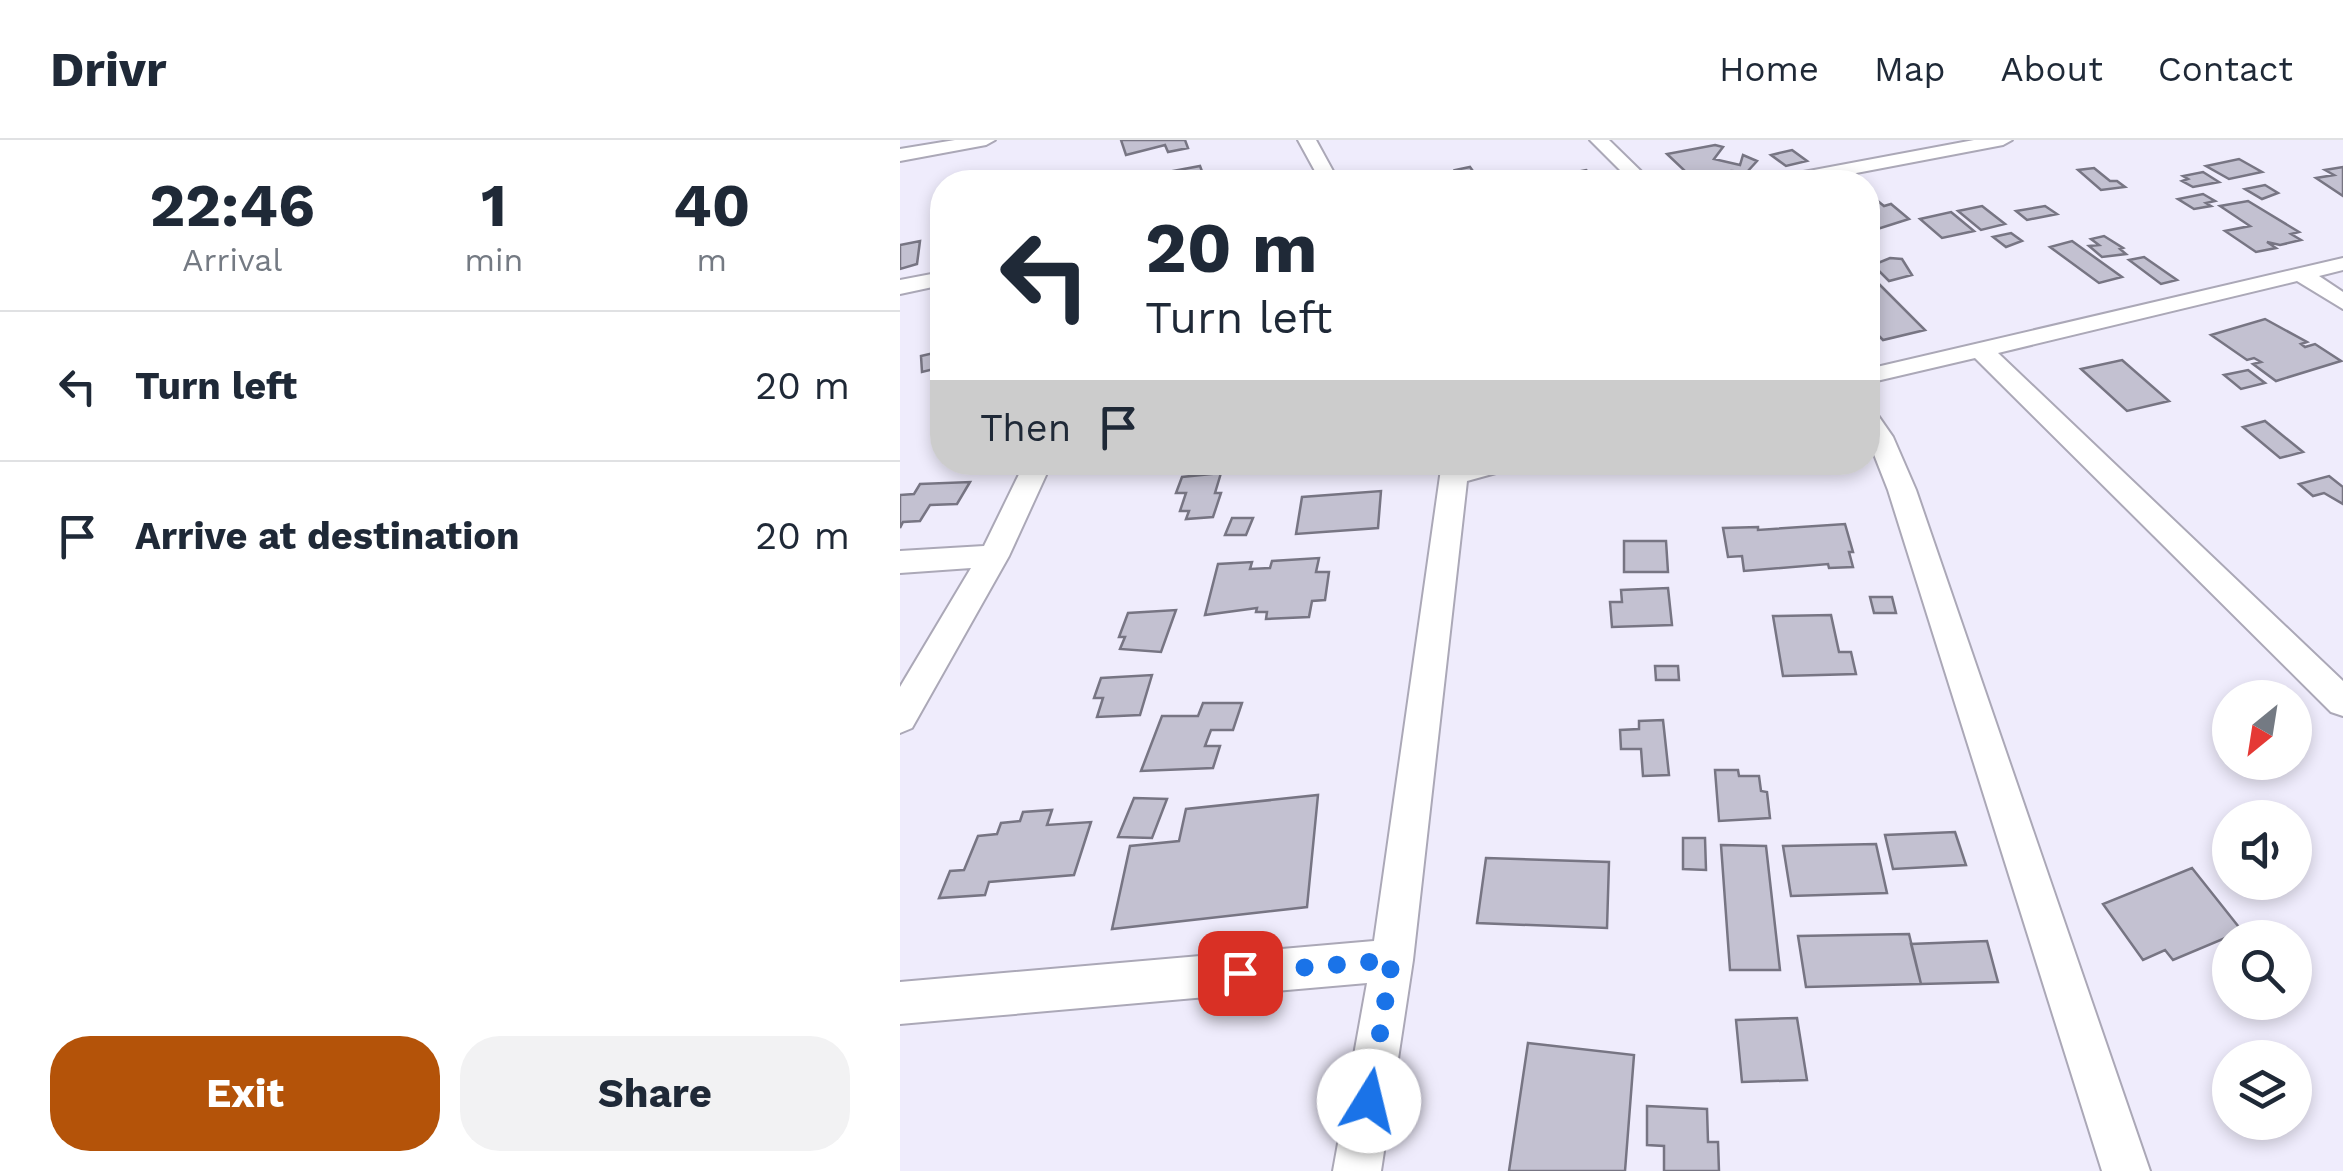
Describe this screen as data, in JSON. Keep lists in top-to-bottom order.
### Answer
{
  "north": "bottom left",
  "page": {
    "header": "Drivr",
    "nav": [
      "Home",
      "Map",
      "About",
      "Contact"
    ],
    "eta": [
      "22:46",
      "Arrival",
      "1",
      "min",
      "40",
      "m"
    ],
    "turn": ["20 m", "Turn left"],
    "list": [
      {
        "name": "Turn left",
        "value": "20 m"
      },
      {
        "name": "Arrive at destination",
        "value": "20 m"
      }
    ],
    "then": "Then",
    "buttons": ["Exit", "Share"]
  }
}
